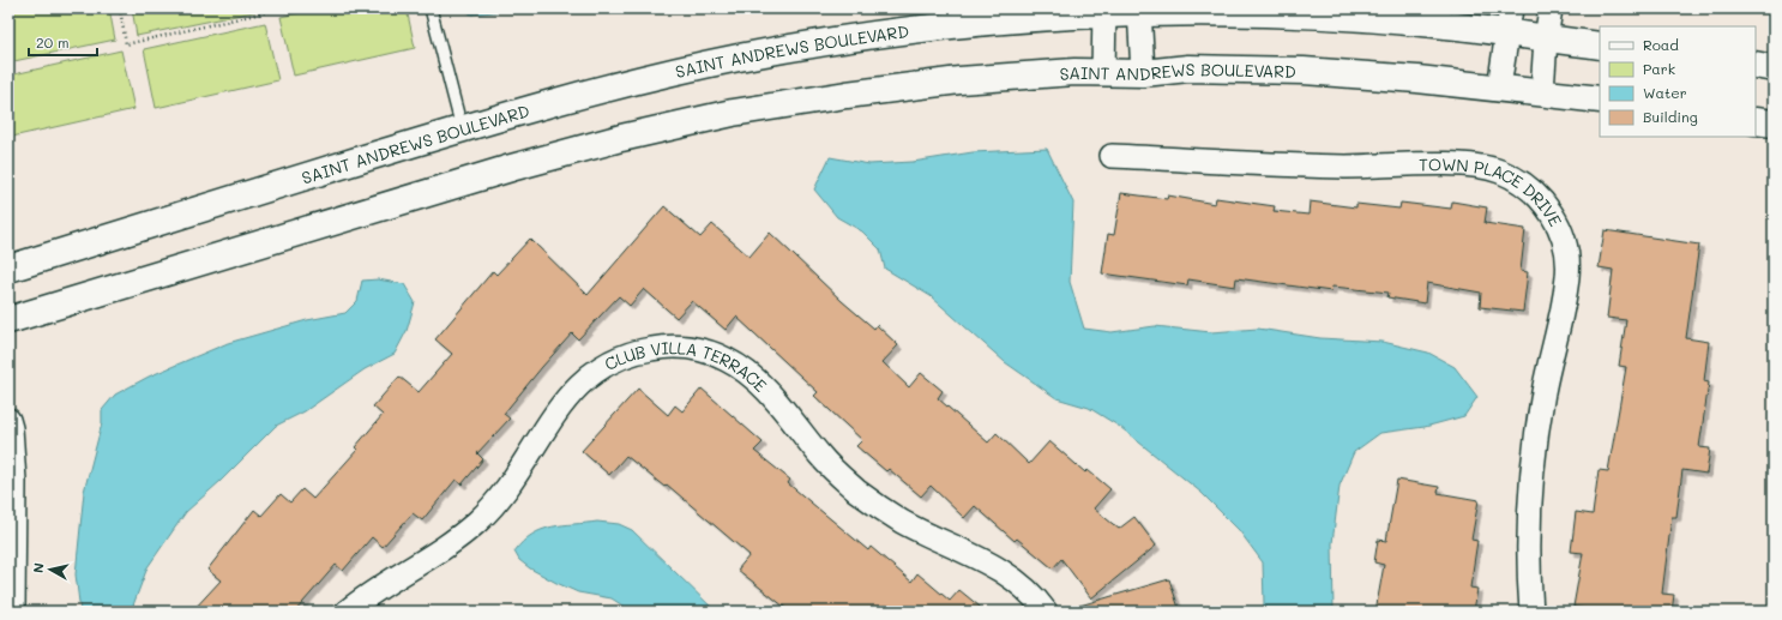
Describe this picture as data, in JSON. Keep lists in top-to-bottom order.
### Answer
{
  "streets": {
    "street": ["SAINT ANDREWS BOULEVARD", "TOWN PLACE DRIVE", "CLUB VILLA TERRACE"]
  },
  "legend": [
    "Road",
    "Park",
    "Water",
    "Building"
  ],
  "scale_bar": "20 m",
  "north": "left"
}
